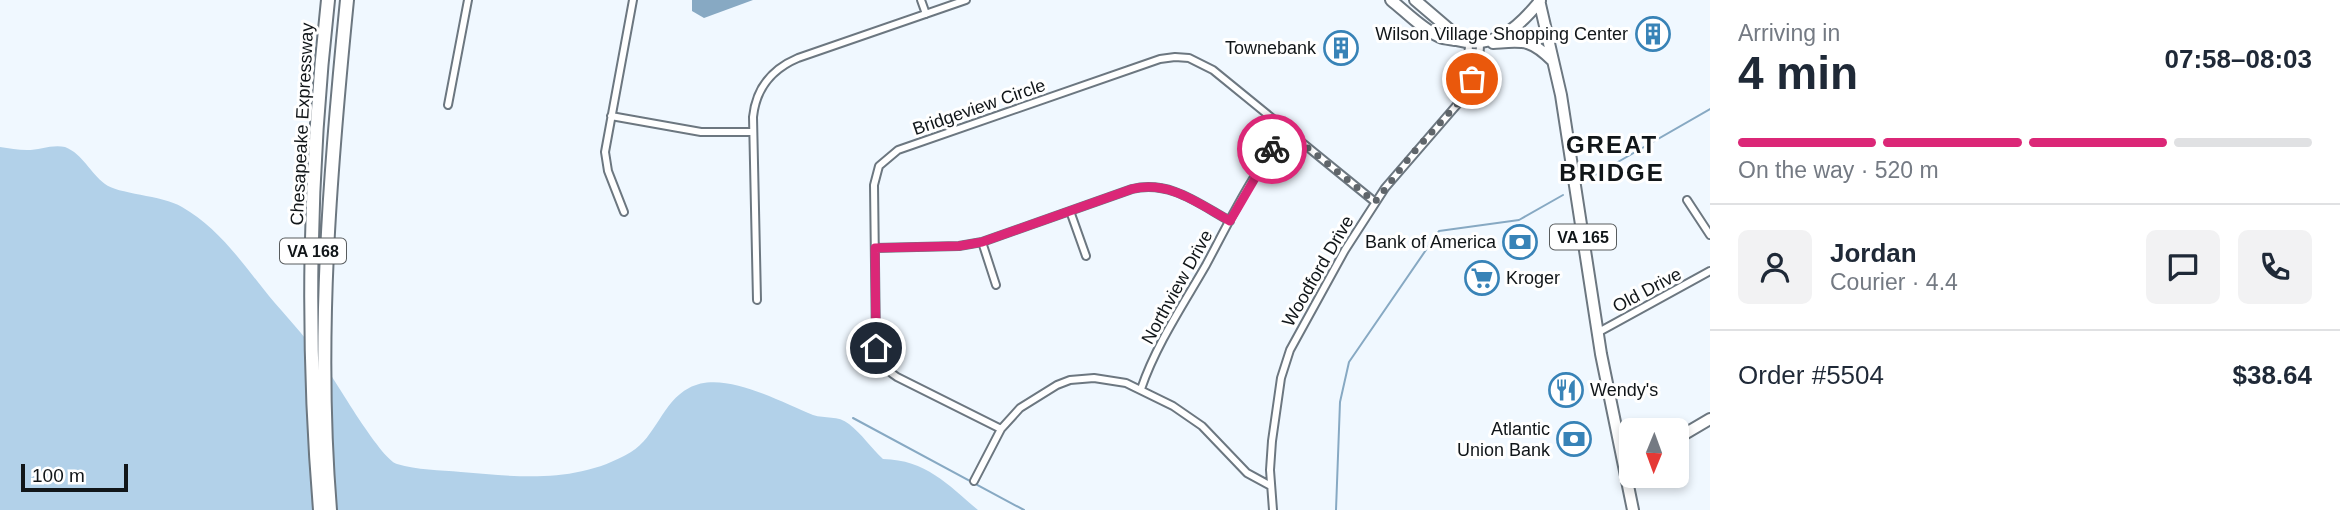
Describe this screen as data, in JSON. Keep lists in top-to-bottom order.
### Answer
{
  "streets": {
    "highway": ["Chesapeake Expressway", "VA 168"],
    "main road": ["VA 165"],
    "street": [
      "Bridgeview Circle",
      "Woodford Drive",
      "Northview Drive",
      "Old Drive"
    ]
  },
  "crossings": [
    ["Bridgeview Circle", "Woodford Drive"],
    ["Bridgeview Circle", "Northview Drive"],
    ["VA 165", "Woodford Drive"],
    ["VA 165", "Old Drive"]
  ],
  "districts": ["GREAT BRIDGE"],
  "places": {
    "building": ["Wilson Village Shopping Center", "Townebank"],
    "bank": ["Bank of America", "Atlantic Union Bank"],
    "supermarket": ["Kroger"],
    "restaurant": ["Wendy's"]
  },
  "scale_bar": "100 m",
  "north": "bottom",
  "page": {
    "heading": ["4 min", "Arriving in", "07:58–08:03"],
    "panel": [
      "Jordan",
      "Courier · 4.4",
      "Order #5504",
      "$38.64"
    ],
    "bar": "On the way · 520 m",
    "scale": "100 m"
  }
}
